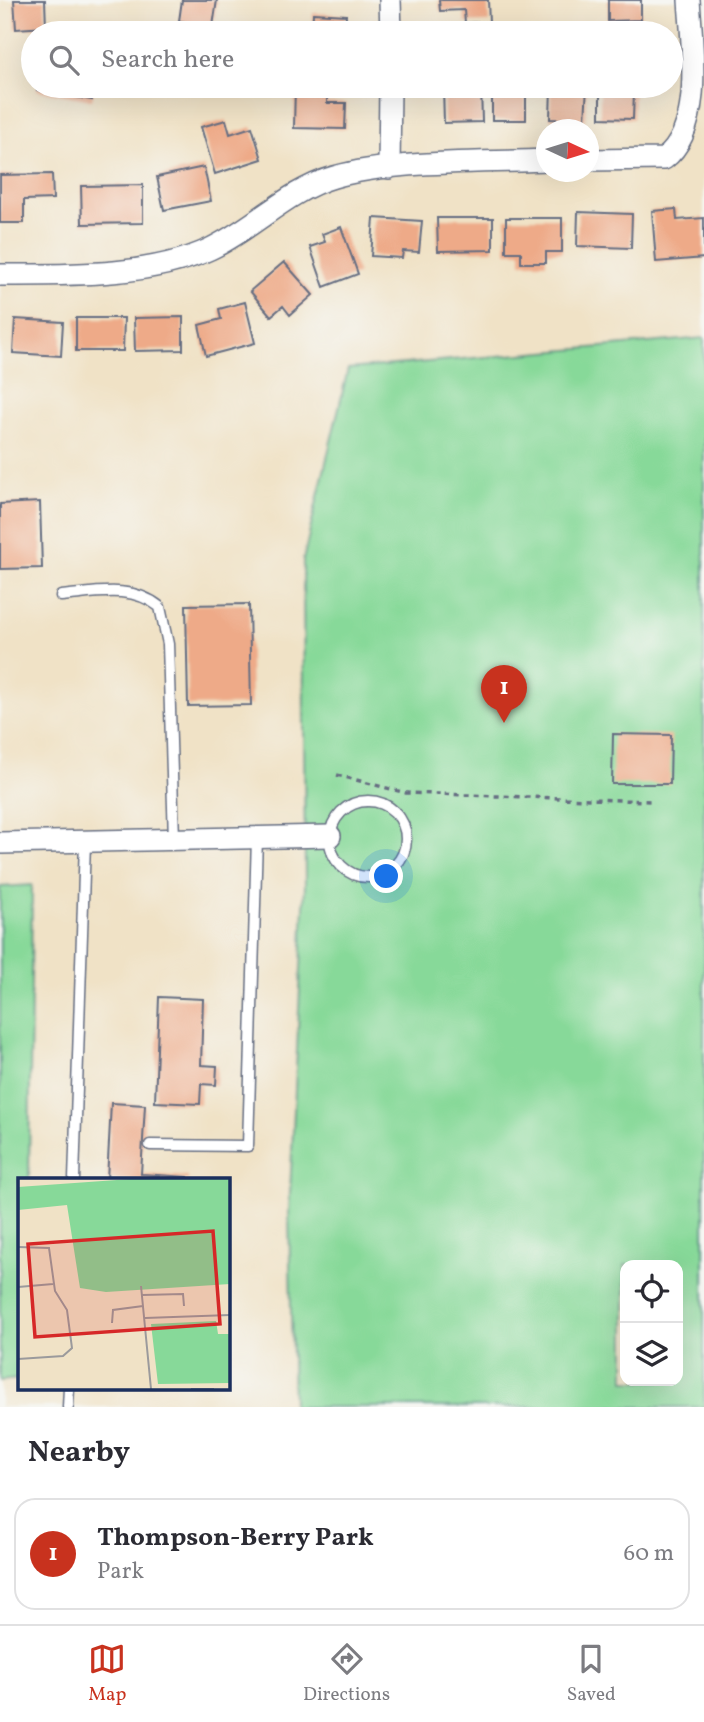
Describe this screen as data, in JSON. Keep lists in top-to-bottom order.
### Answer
{
  "north": "right",
  "page": {
    "search": "Search here",
    "pins": "1",
    "heading": "Nearby",
    "list": [
      {
        "mark": "1",
        "name": "Thompson-Berry Park",
        "note": "Park",
        "value": "60 m"
      }
    ],
    "nav": ["Map", "Directions", "Saved"]
  }
}
